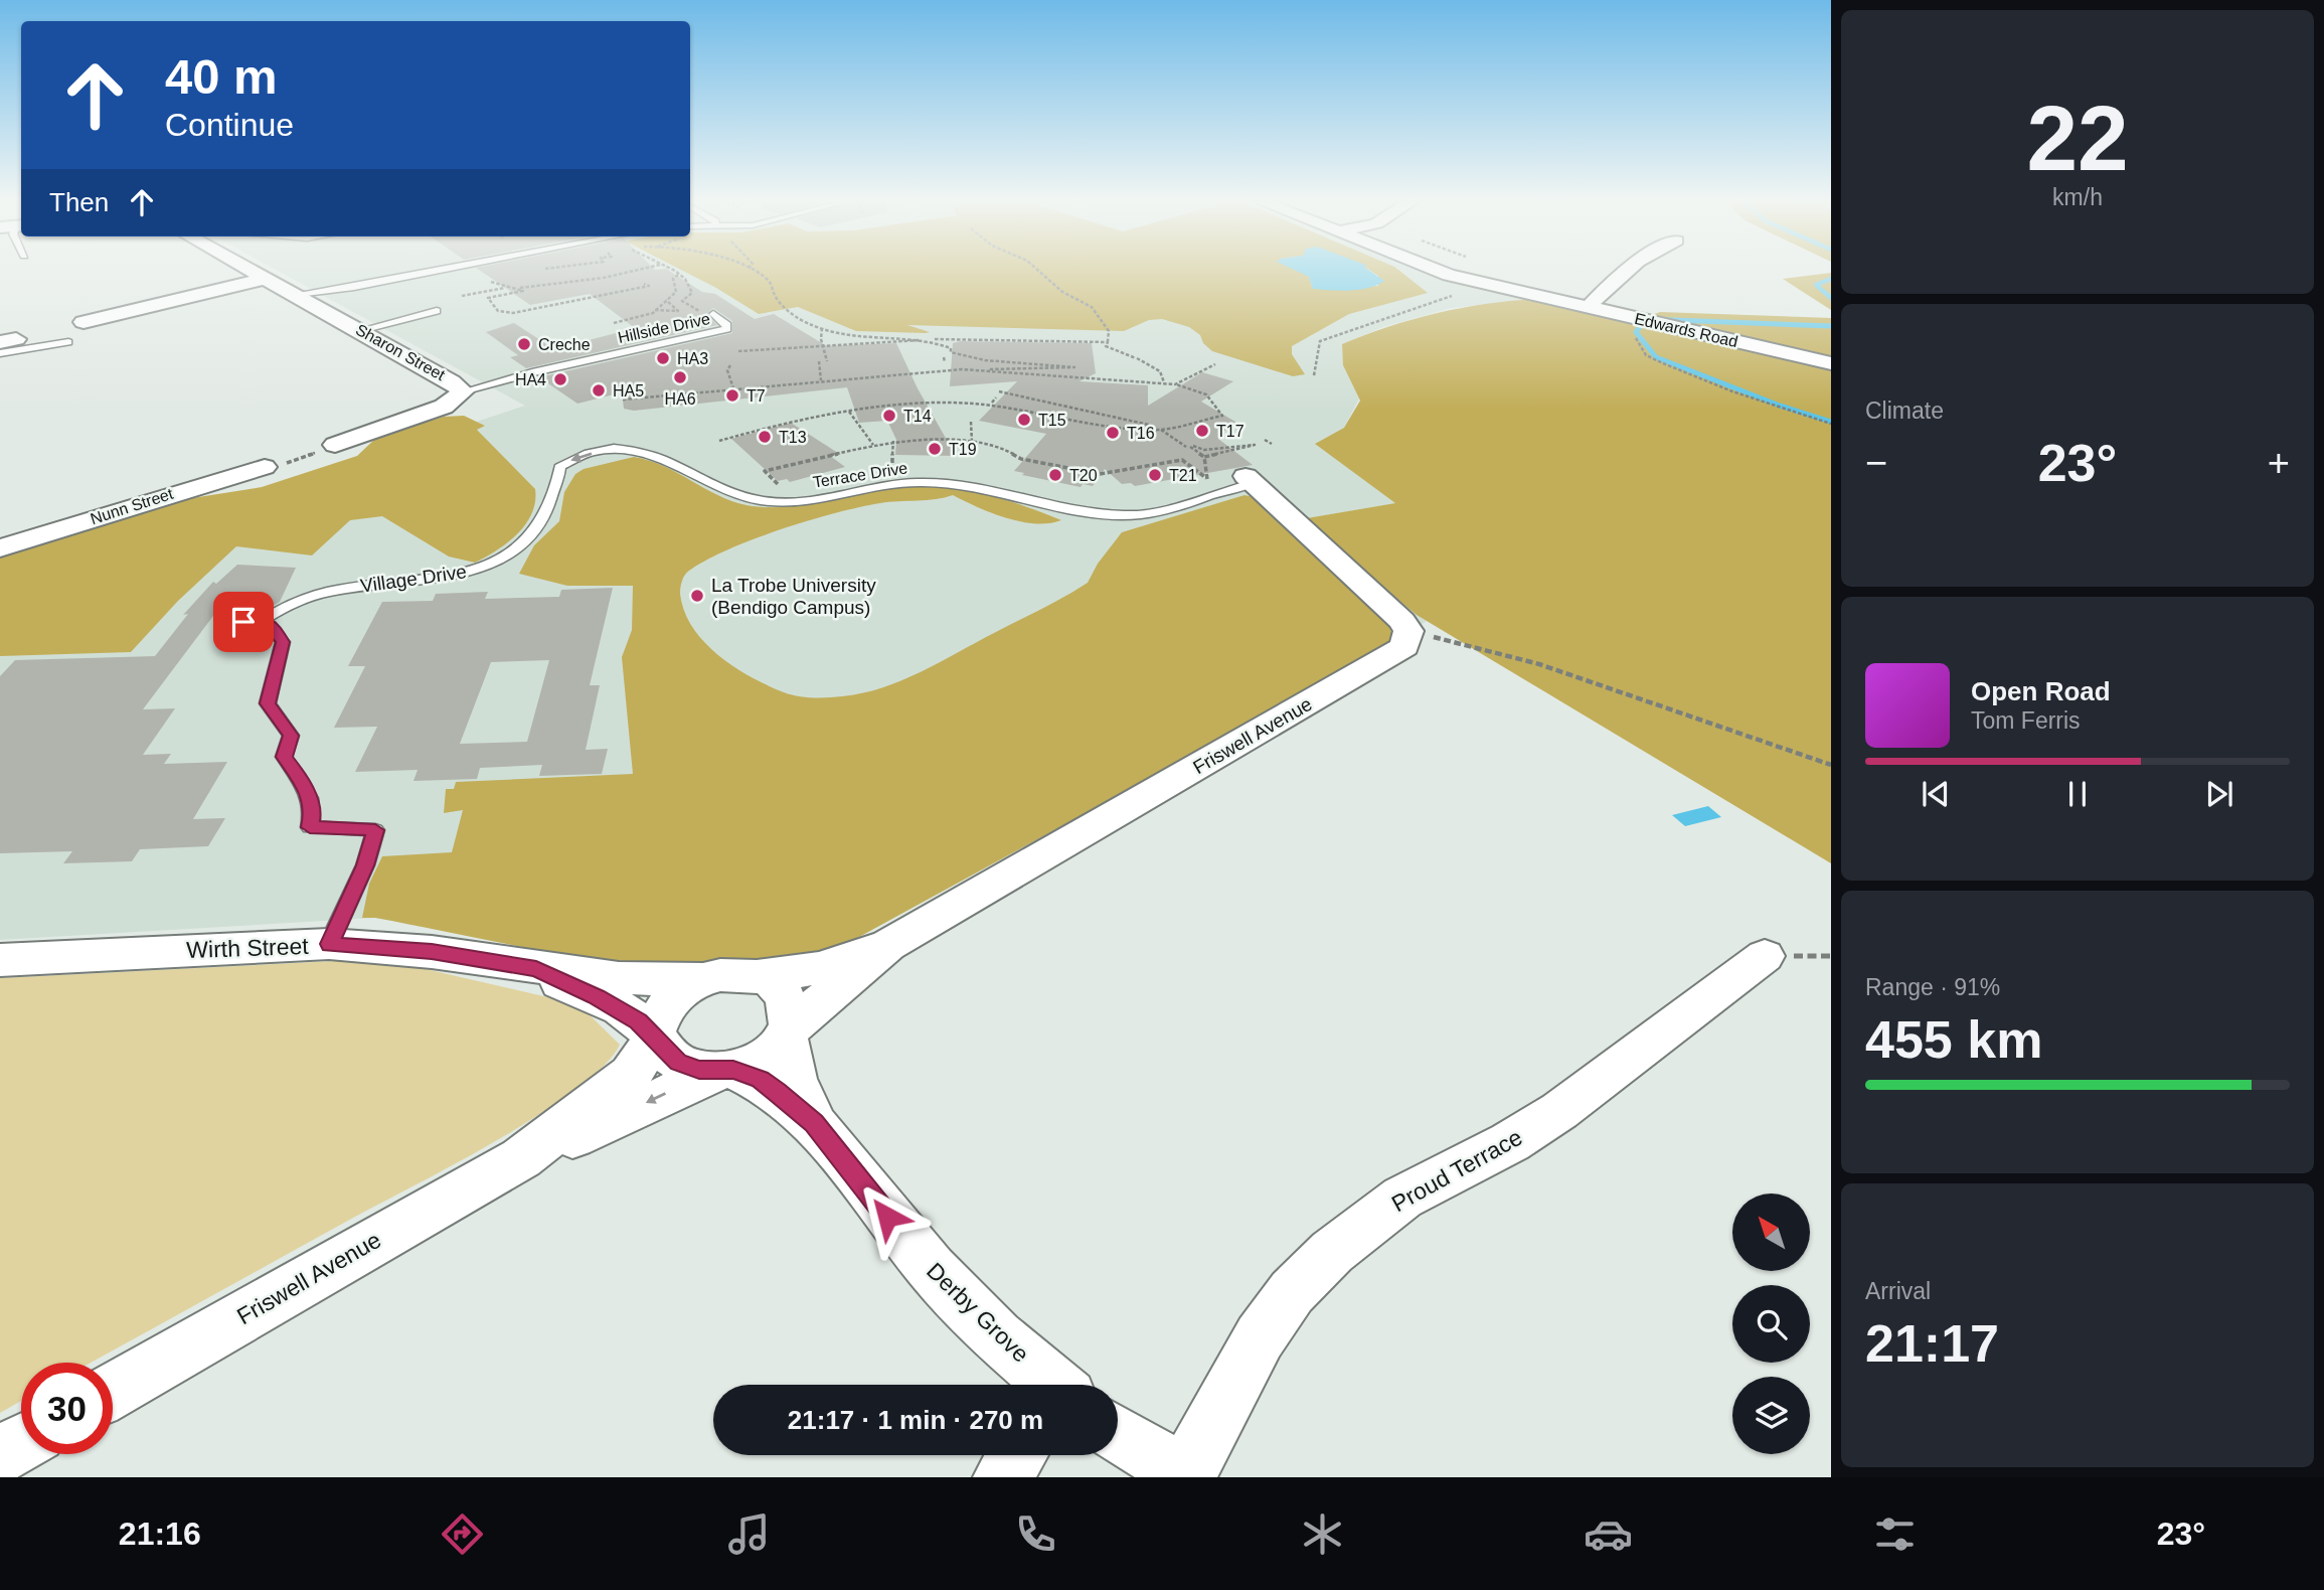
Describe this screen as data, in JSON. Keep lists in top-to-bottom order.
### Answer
{
  "streets": {
    "street": [
      "Edwards Road",
      "Sharon Street",
      "Nunn Street",
      "Friswell Avenue",
      "Wirth Street",
      "Proud Terrace",
      "Derby Grove"
    ],
    "lane": ["Hillside Drive", "Terrace Drive", "Village Drive"]
  },
  "crossings": [
    ["Hillside Drive", "Sharon Street"],
    ["Terrace Drive", "Village Drive"],
    ["Friswell Avenue", "Wirth Street"],
    ["Friswell Avenue", "Derby Grove"],
    ["Wirth Street", "Derby Grove"]
  ],
  "one_way": ["Terrace Drive"],
  "places": [
    "Creche",
    "HA3",
    "HA6",
    "HA4",
    "HA5",
    "T7",
    "T14",
    "T15",
    "T17",
    "T16",
    "T13",
    "T19",
    "T20",
    "T21",
    "La Trobe University (Bendigo Campus)"
  ],
  "north": "top left",
  "page": {
    "tile": [
      ["22", "km/h"],
      "Climate",
      ["Range · 91%", "455 km"],
      ["Arrival", "21:17"]
    ],
    "turn": ["40 m", "Continue"],
    "then": "Then",
    "heat": ["−", "23°", "+"],
    "song": ["Open Road", "Tom Ferris"],
    "limit": "30",
    "trip": "21:17 · 1 min · 270 m",
    "tabs": ["21:16", "23°"]
  }
}
